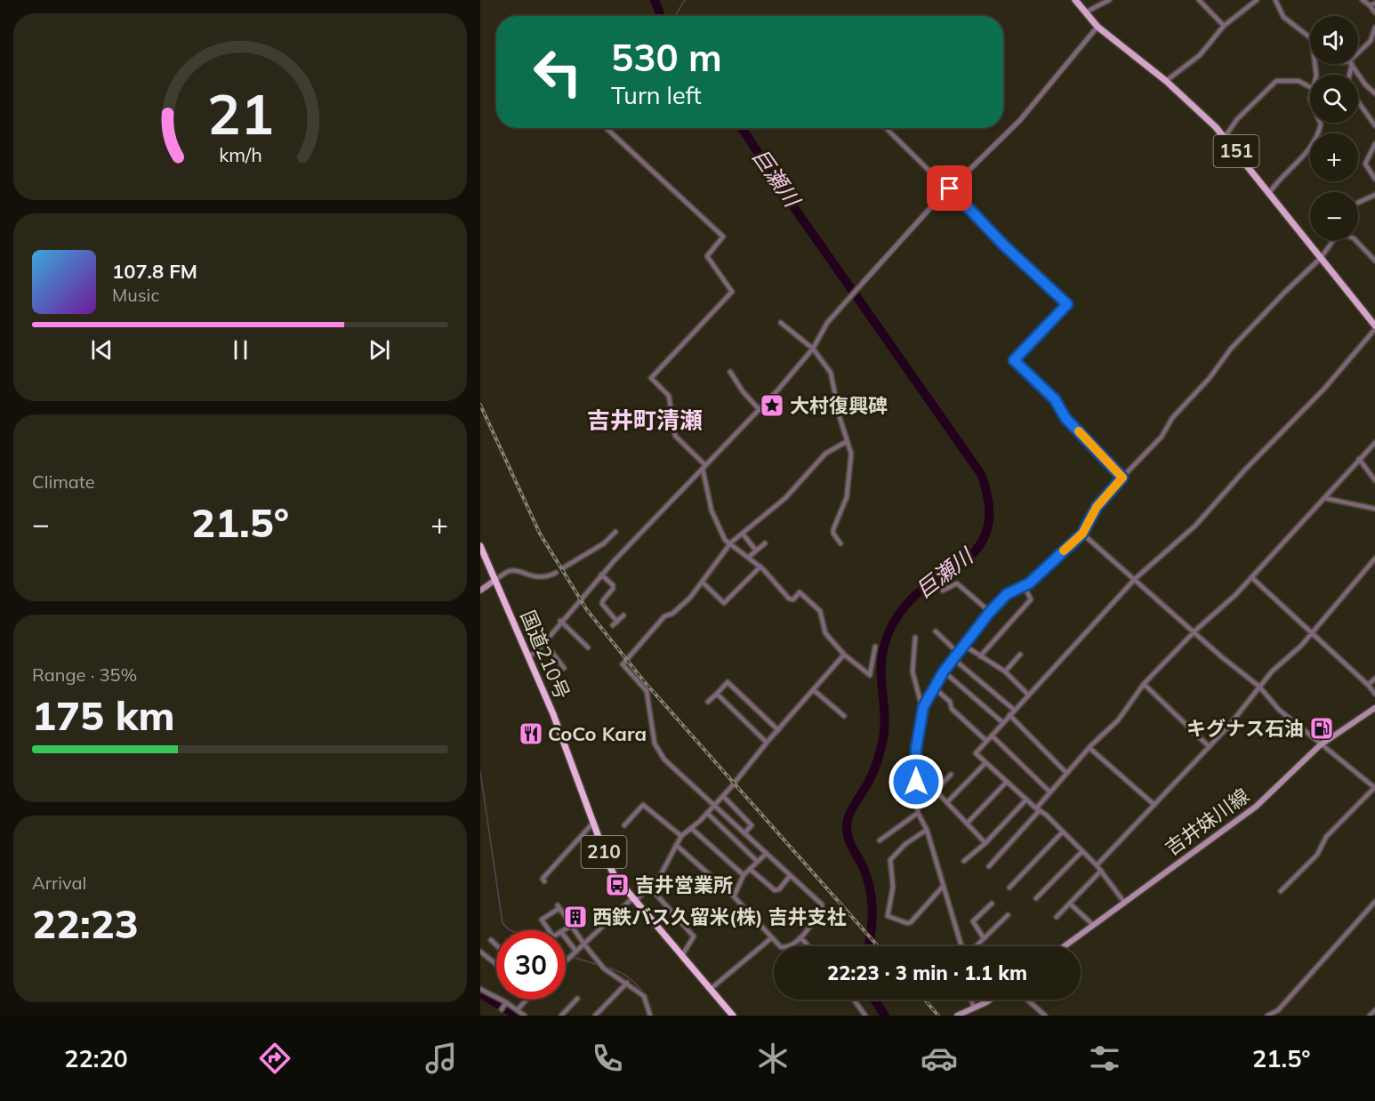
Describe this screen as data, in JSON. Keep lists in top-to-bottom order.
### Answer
{
  "streets": {
    "highway": ["国道210号", "210"],
    "main road": ["151", "吉井妹川線"]
  },
  "districts": ["吉井町清瀬"],
  "water": ["巨瀬川"],
  "places": {
    "place": ["大村復興碑"],
    "fuel station": ["キグナス石油"],
    "restaurant": ["CoCo Kara"],
    "bus stop": ["吉井営業所"],
    "building": ["西鉄バス久留米(株) 吉井支社"]
  },
  "page": {
    "map_buttons": ["+", "−"],
    "turn": ["530 m", "Turn left"],
    "song": ["107.8 FM", "Music"],
    "tile": [
      "Climate",
      ["Range · 35%", "175 km"],
      ["Arrival", "22:23"]
    ],
    "heat": ["−", "21.5°", "+"],
    "limit": "30",
    "trip": "22:23 · 3 min · 1.1 km",
    "tabs": ["22:20", "21.5°"],
    "gauge": ["21", "km/h"]
  }
}
